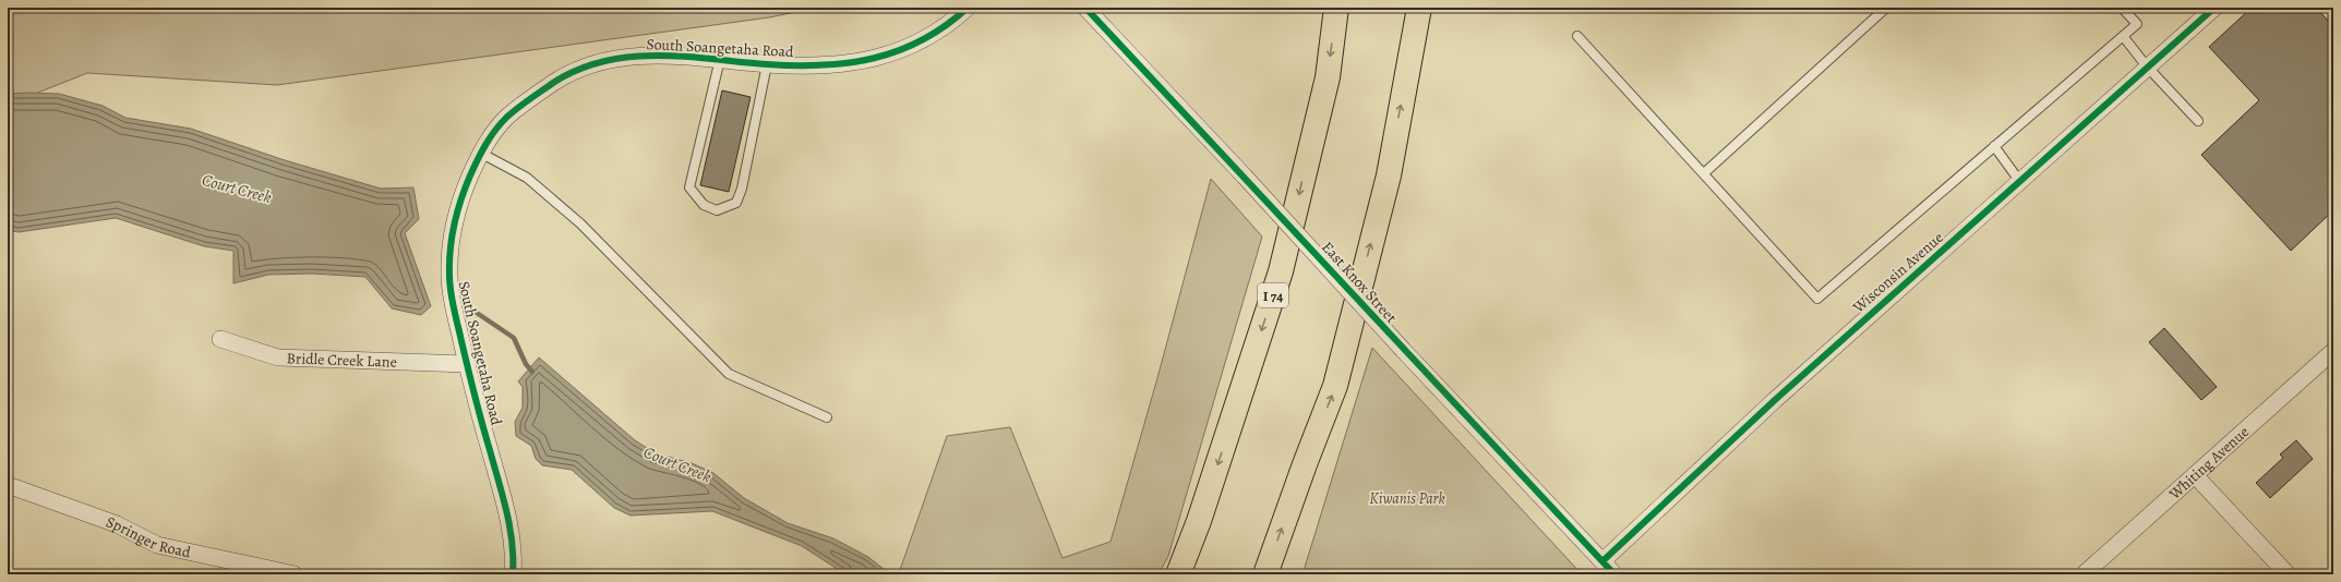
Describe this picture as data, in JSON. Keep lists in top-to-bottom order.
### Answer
{
  "streets": {
    "highway": ["I 74"],
    "street": [
      "South Soangetaha Road",
      "Wisconsin Avenue",
      "East Knox Street",
      "Bridle Creek Lane",
      "Whiting Avenue",
      "Springer Road"
    ]
  },
  "crossings": [
    ["South Soangetaha Road", "Bridle Creek Lane"],
    ["Wisconsin Avenue", "East Knox Street"]
  ],
  "water": ["Court Creek"],
  "parks": ["Kiwanis Park"]
}
